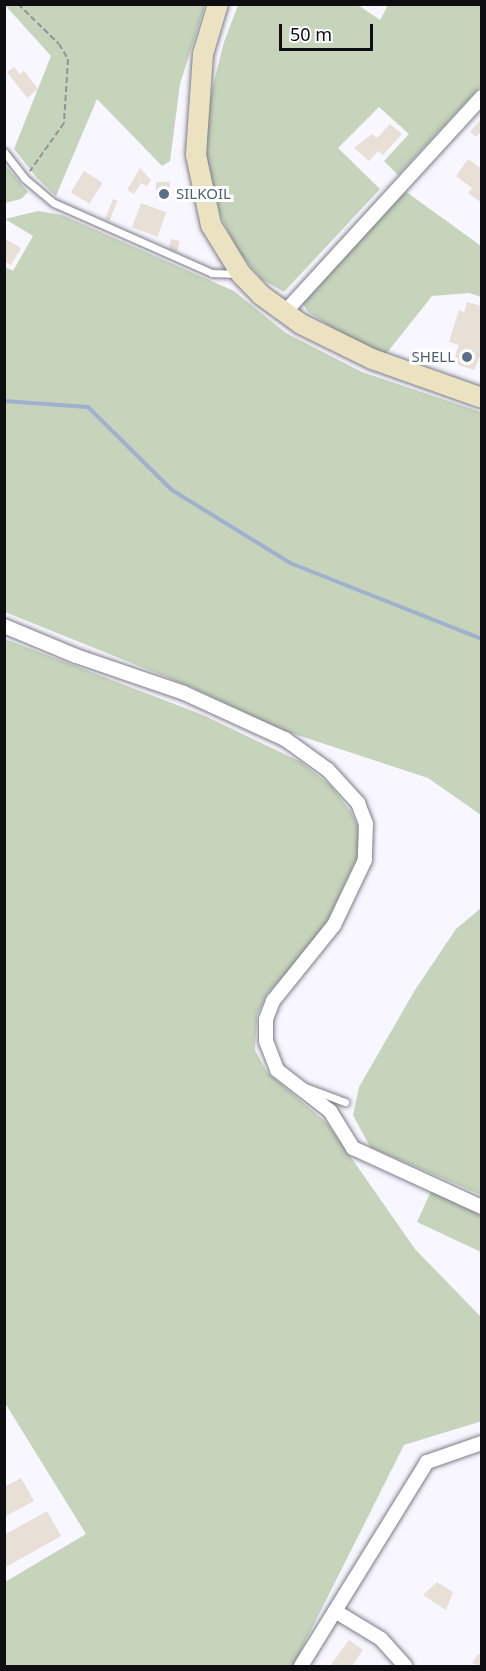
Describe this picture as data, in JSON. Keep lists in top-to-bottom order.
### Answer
{
  "places": ["SILKOIL", "SHELL"],
  "scale_bar": "50 m"
}
